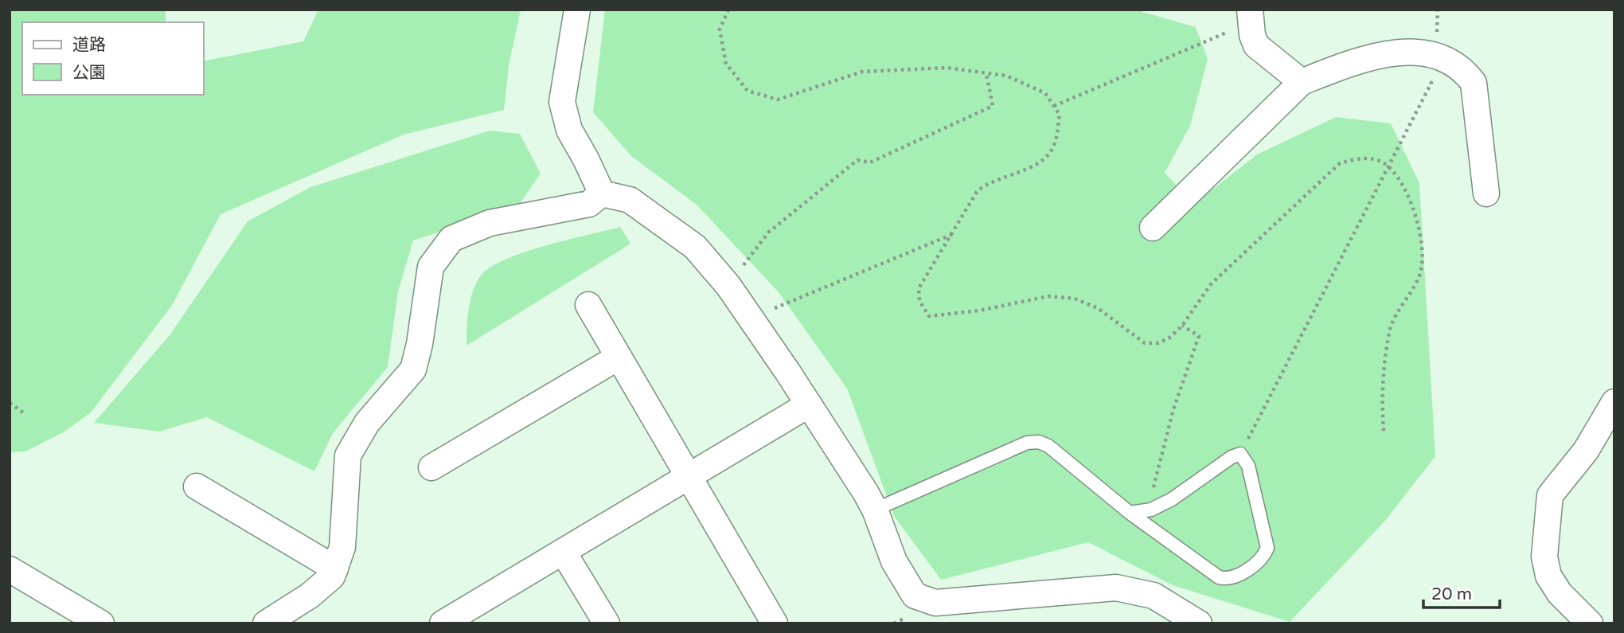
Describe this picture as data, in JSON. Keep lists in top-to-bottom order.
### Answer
{
  "legend": ["道路", "公園"],
  "scale_bar": "20 m"
}
